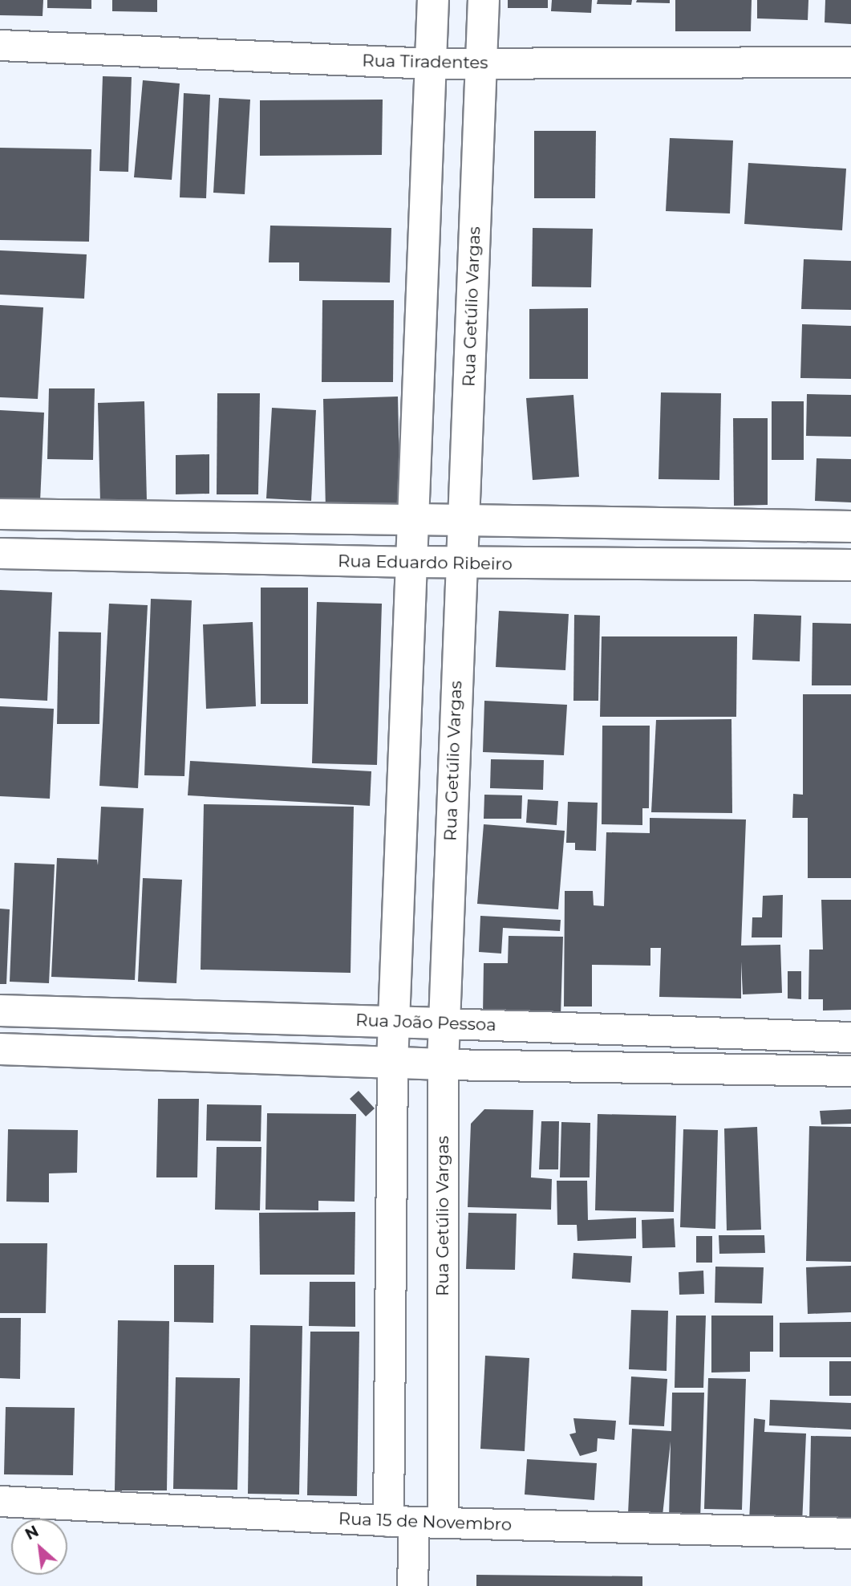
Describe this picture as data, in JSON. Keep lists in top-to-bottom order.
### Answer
{
  "streets": {
    "street": [
      "Rua Tiradentes",
      "Rua Getúlio Vargas",
      "Rua Eduardo Ribeiro",
      "Rua João Pessoa",
      "Rua 15 de Novembro"
    ]
  },
  "crossings": [
    ["Rua Tiradentes", "Rua Getúlio Vargas"],
    ["Rua Getúlio Vargas", "Rua Eduardo Ribeiro"],
    ["Rua Getúlio Vargas", "Rua João Pessoa"],
    ["Rua Getúlio Vargas", "Rua 15 de Novembro"]
  ],
  "north": "top left"
}
